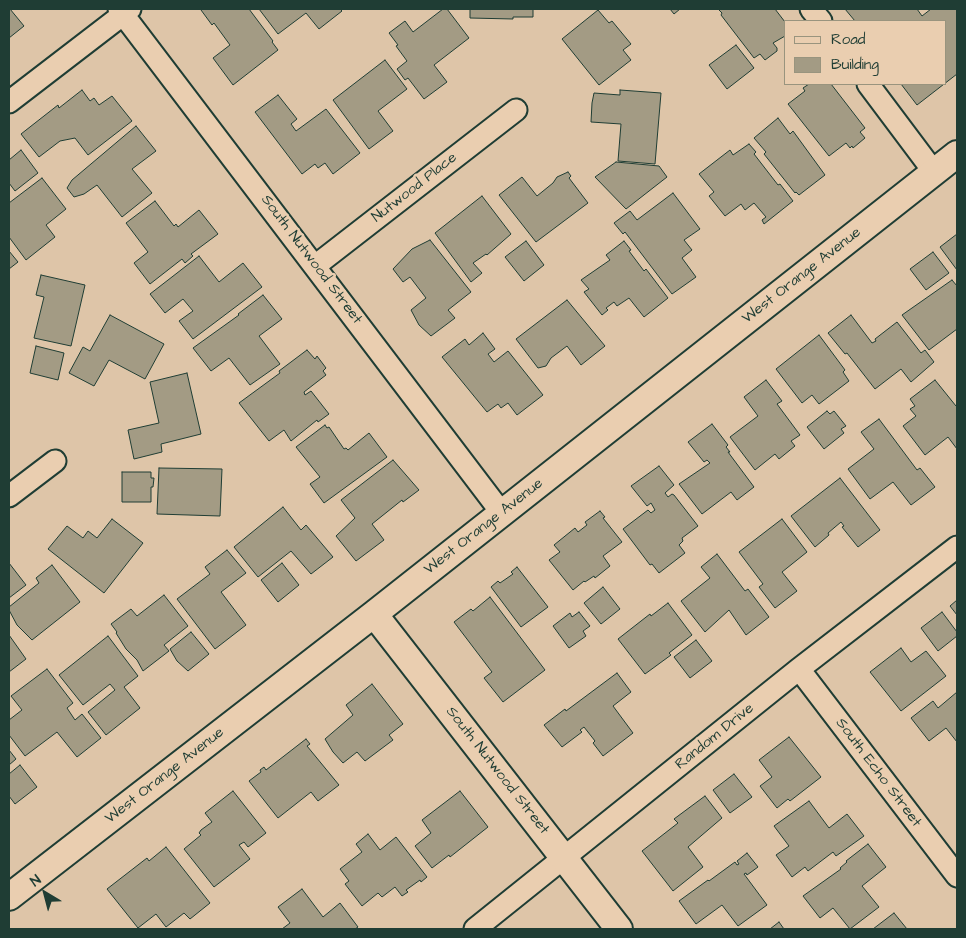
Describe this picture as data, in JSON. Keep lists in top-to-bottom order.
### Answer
{
  "streets": {
    "street": [
      "Nutwood Place",
      "South Nutwood Street",
      "West Orange Avenue",
      "Random Drive",
      "South Echo Street"
    ]
  },
  "crossings": [
    ["Nutwood Place", "South Nutwood Street"],
    ["South Nutwood Street", "West Orange Avenue"],
    ["South Nutwood Street", "Random Drive"],
    ["Random Drive", "South Echo Street"]
  ],
  "legend": ["Road", "Building"],
  "north": "top left"
}
